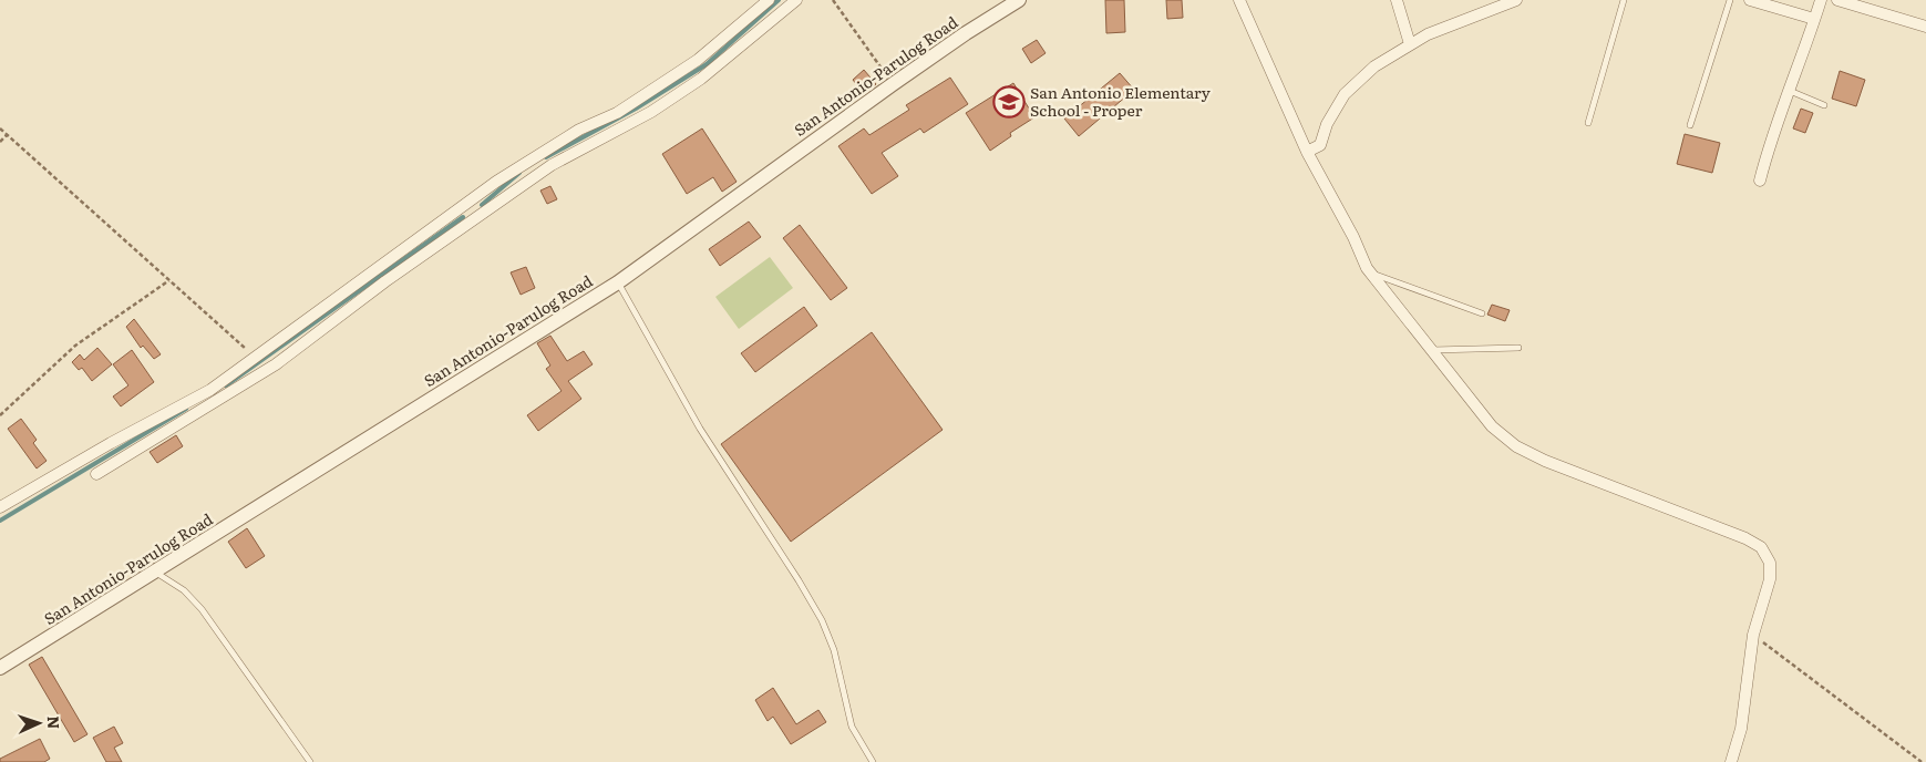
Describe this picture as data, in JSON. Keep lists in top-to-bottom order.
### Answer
{
  "streets": {
    "street": ["San Antonio-Parulog Road"]
  },
  "places": {
    "school or university": ["San Antonio Elementary School - Proper"]
  },
  "north": "right"
}
